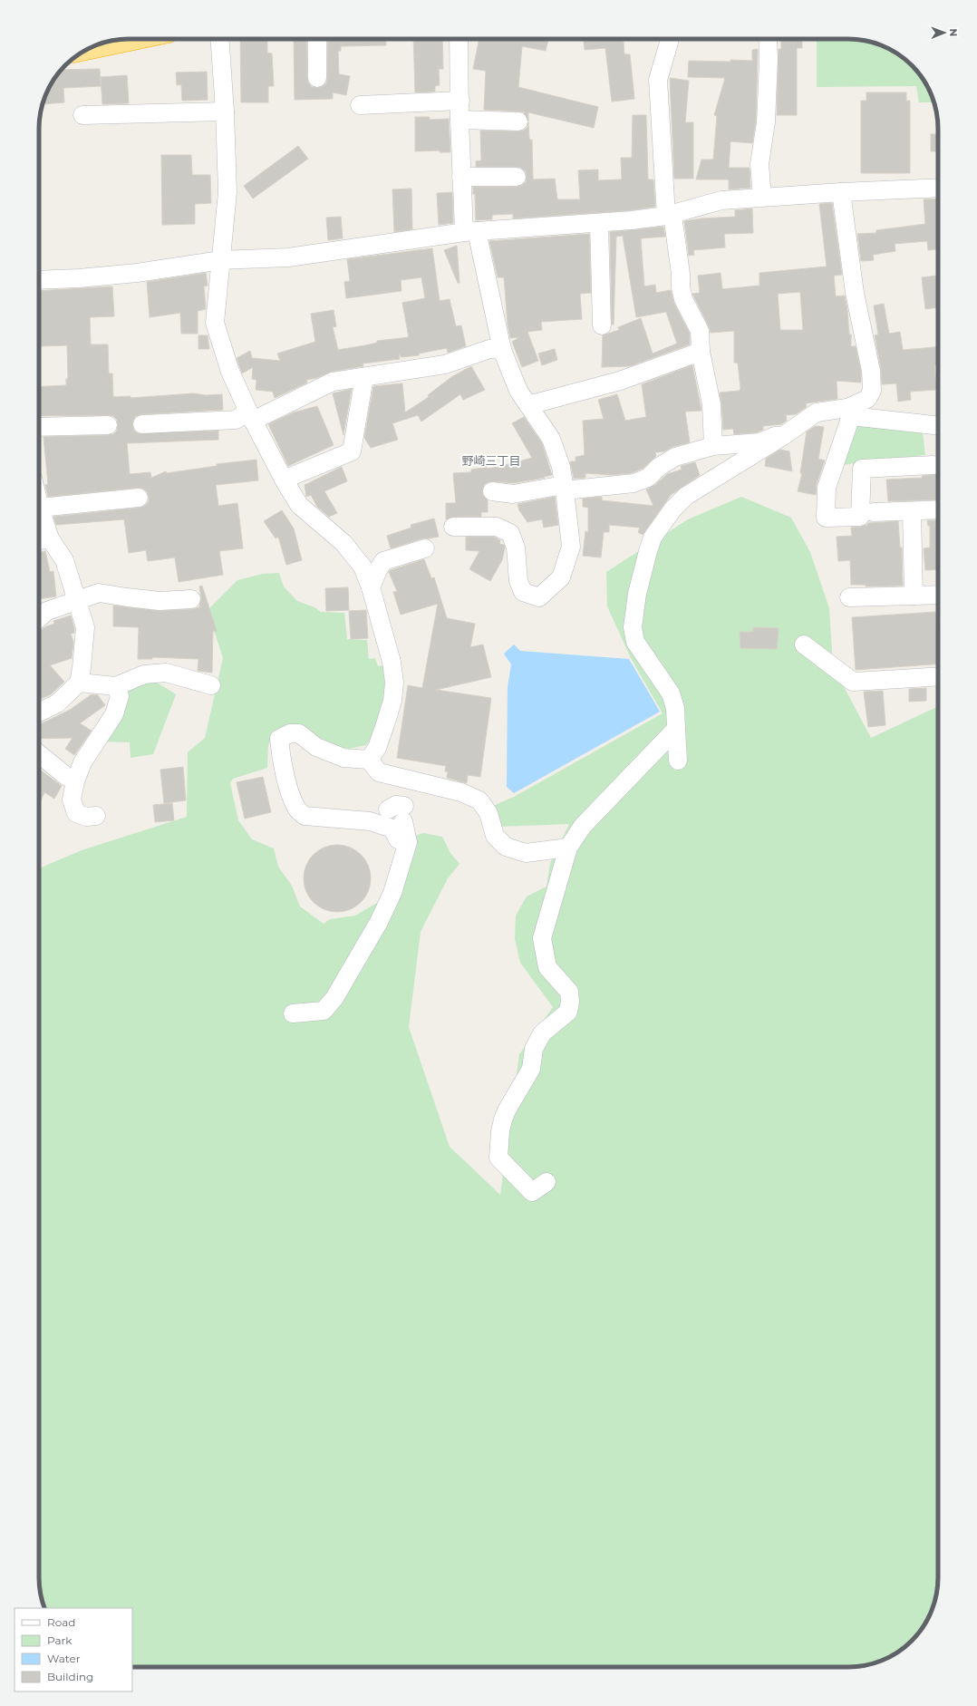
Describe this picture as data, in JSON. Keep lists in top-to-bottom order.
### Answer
{
  "districts": ["野崎三丁目"],
  "legend": [
    "Road",
    "Park",
    "Water",
    "Building"
  ],
  "north": "right"
}
